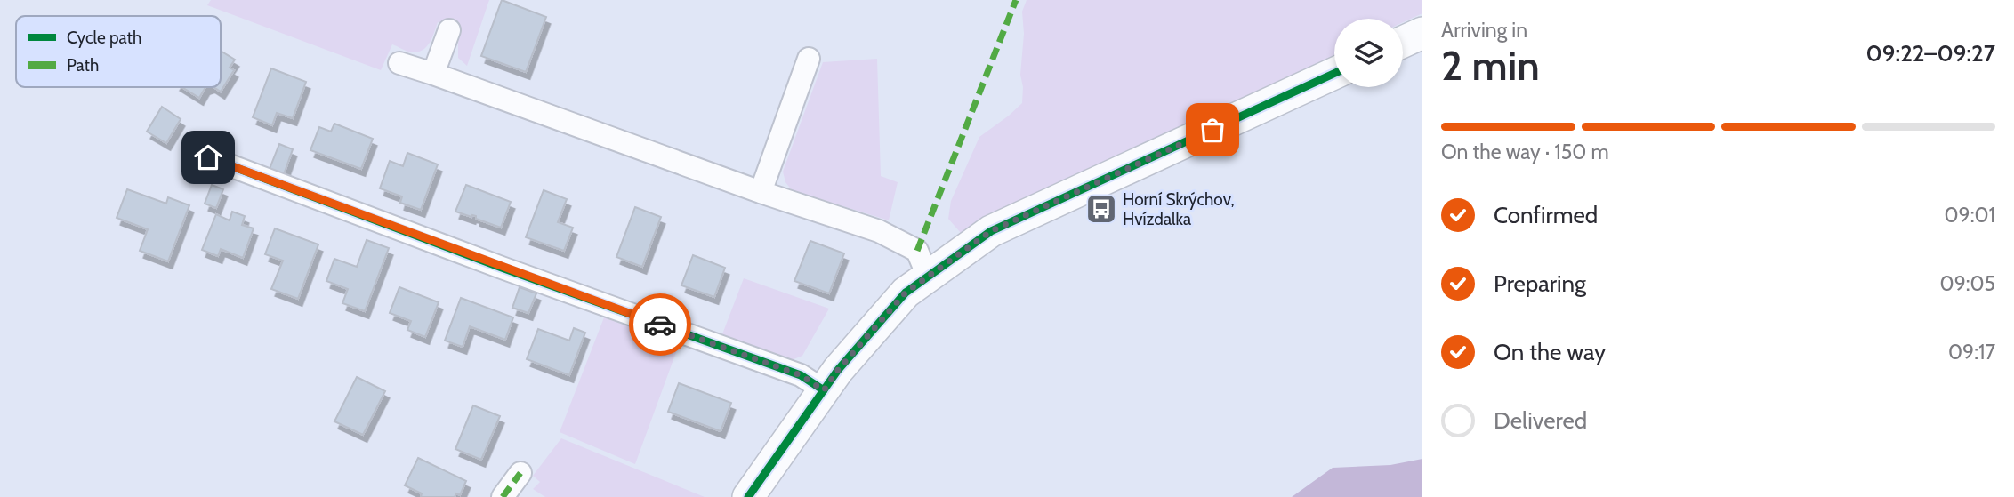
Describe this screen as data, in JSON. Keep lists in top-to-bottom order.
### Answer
{
  "places": {
    "bus stop": ["Horní Skrýchov, Hvízdalka"]
  },
  "legend": ["Cycle path", "Path"],
  "page": {
    "heading": ["2 min", "Arriving in", "09:22–09:27"],
    "bar": "On the way · 150 m",
    "list": [
      ["Confirmed", "09:01"],
      ["Preparing", "09:05"],
      ["On the way", "09:17"],
      "Delivered"
    ]
  }
}
